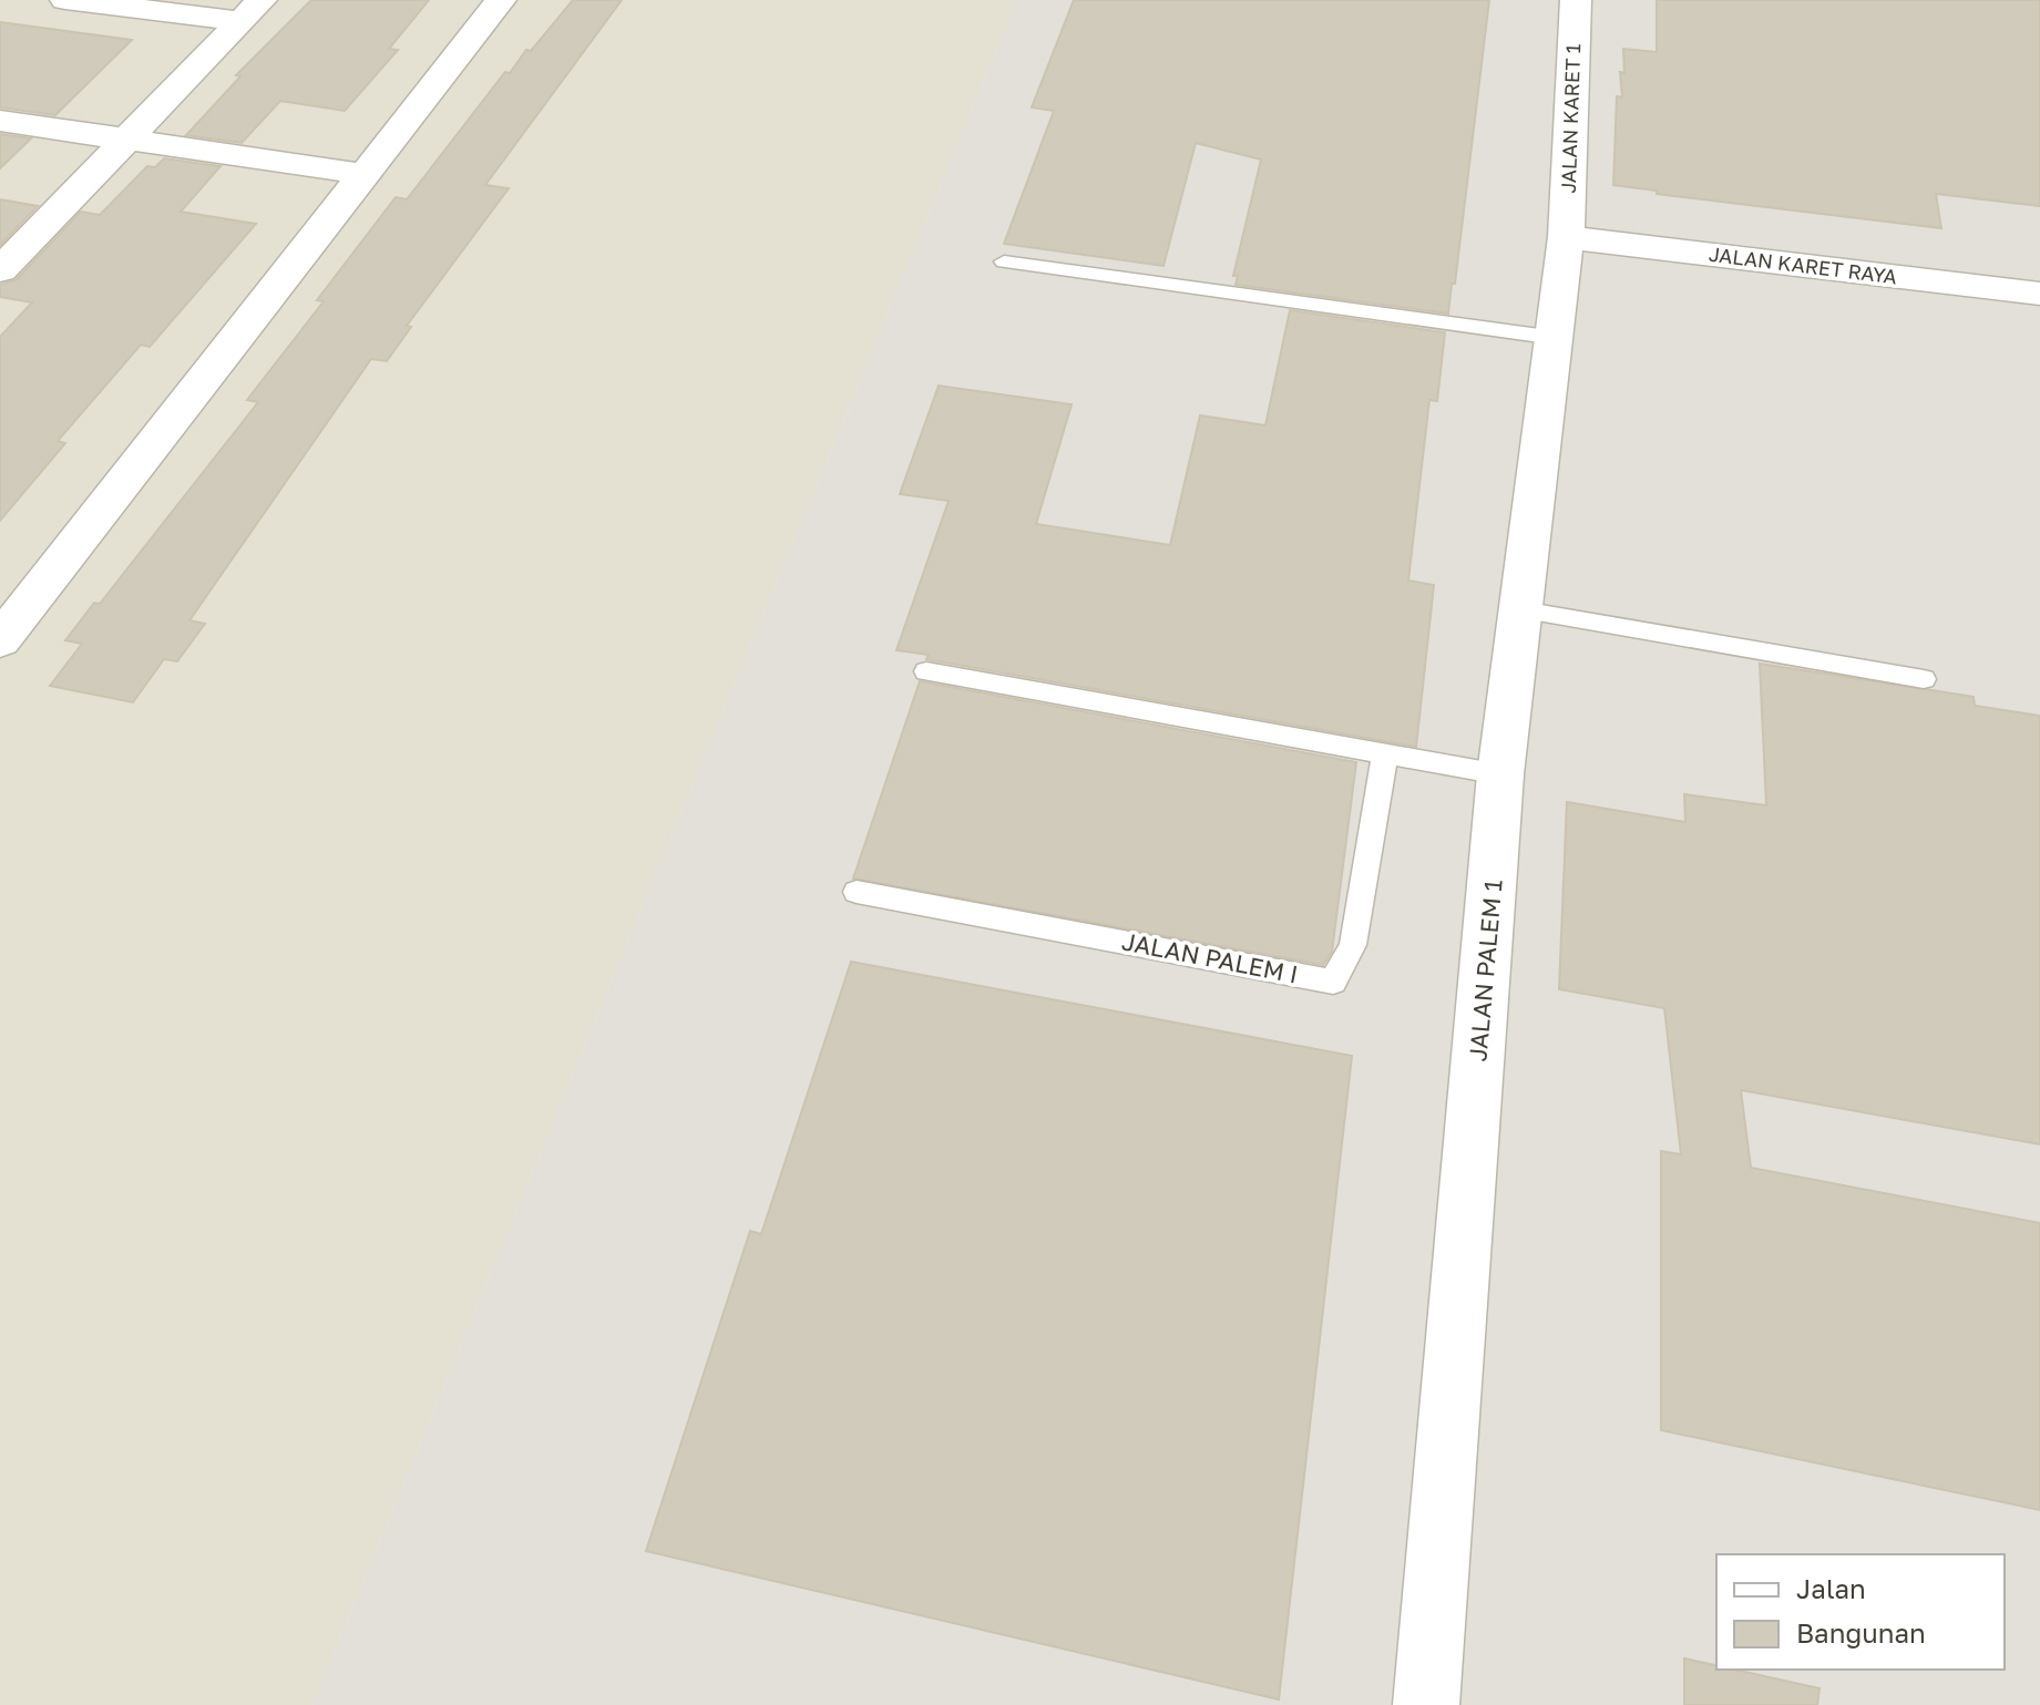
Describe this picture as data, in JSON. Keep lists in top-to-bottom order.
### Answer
{
  "streets": {
    "street": ["JALAN KARET 1", "JALAN KARET RAYA", "JALAN PALEM 1"],
    "lane": ["JALAN PALEM I"]
  },
  "crossings": [
    ["JALAN KARET 1", "JALAN KARET RAYA"],
    ["JALAN KARET 1", "JALAN PALEM 1"],
    ["JALAN KARET RAYA", "JALAN PALEM 1"]
  ],
  "legend": ["Jalan", "Bangunan"]
}
